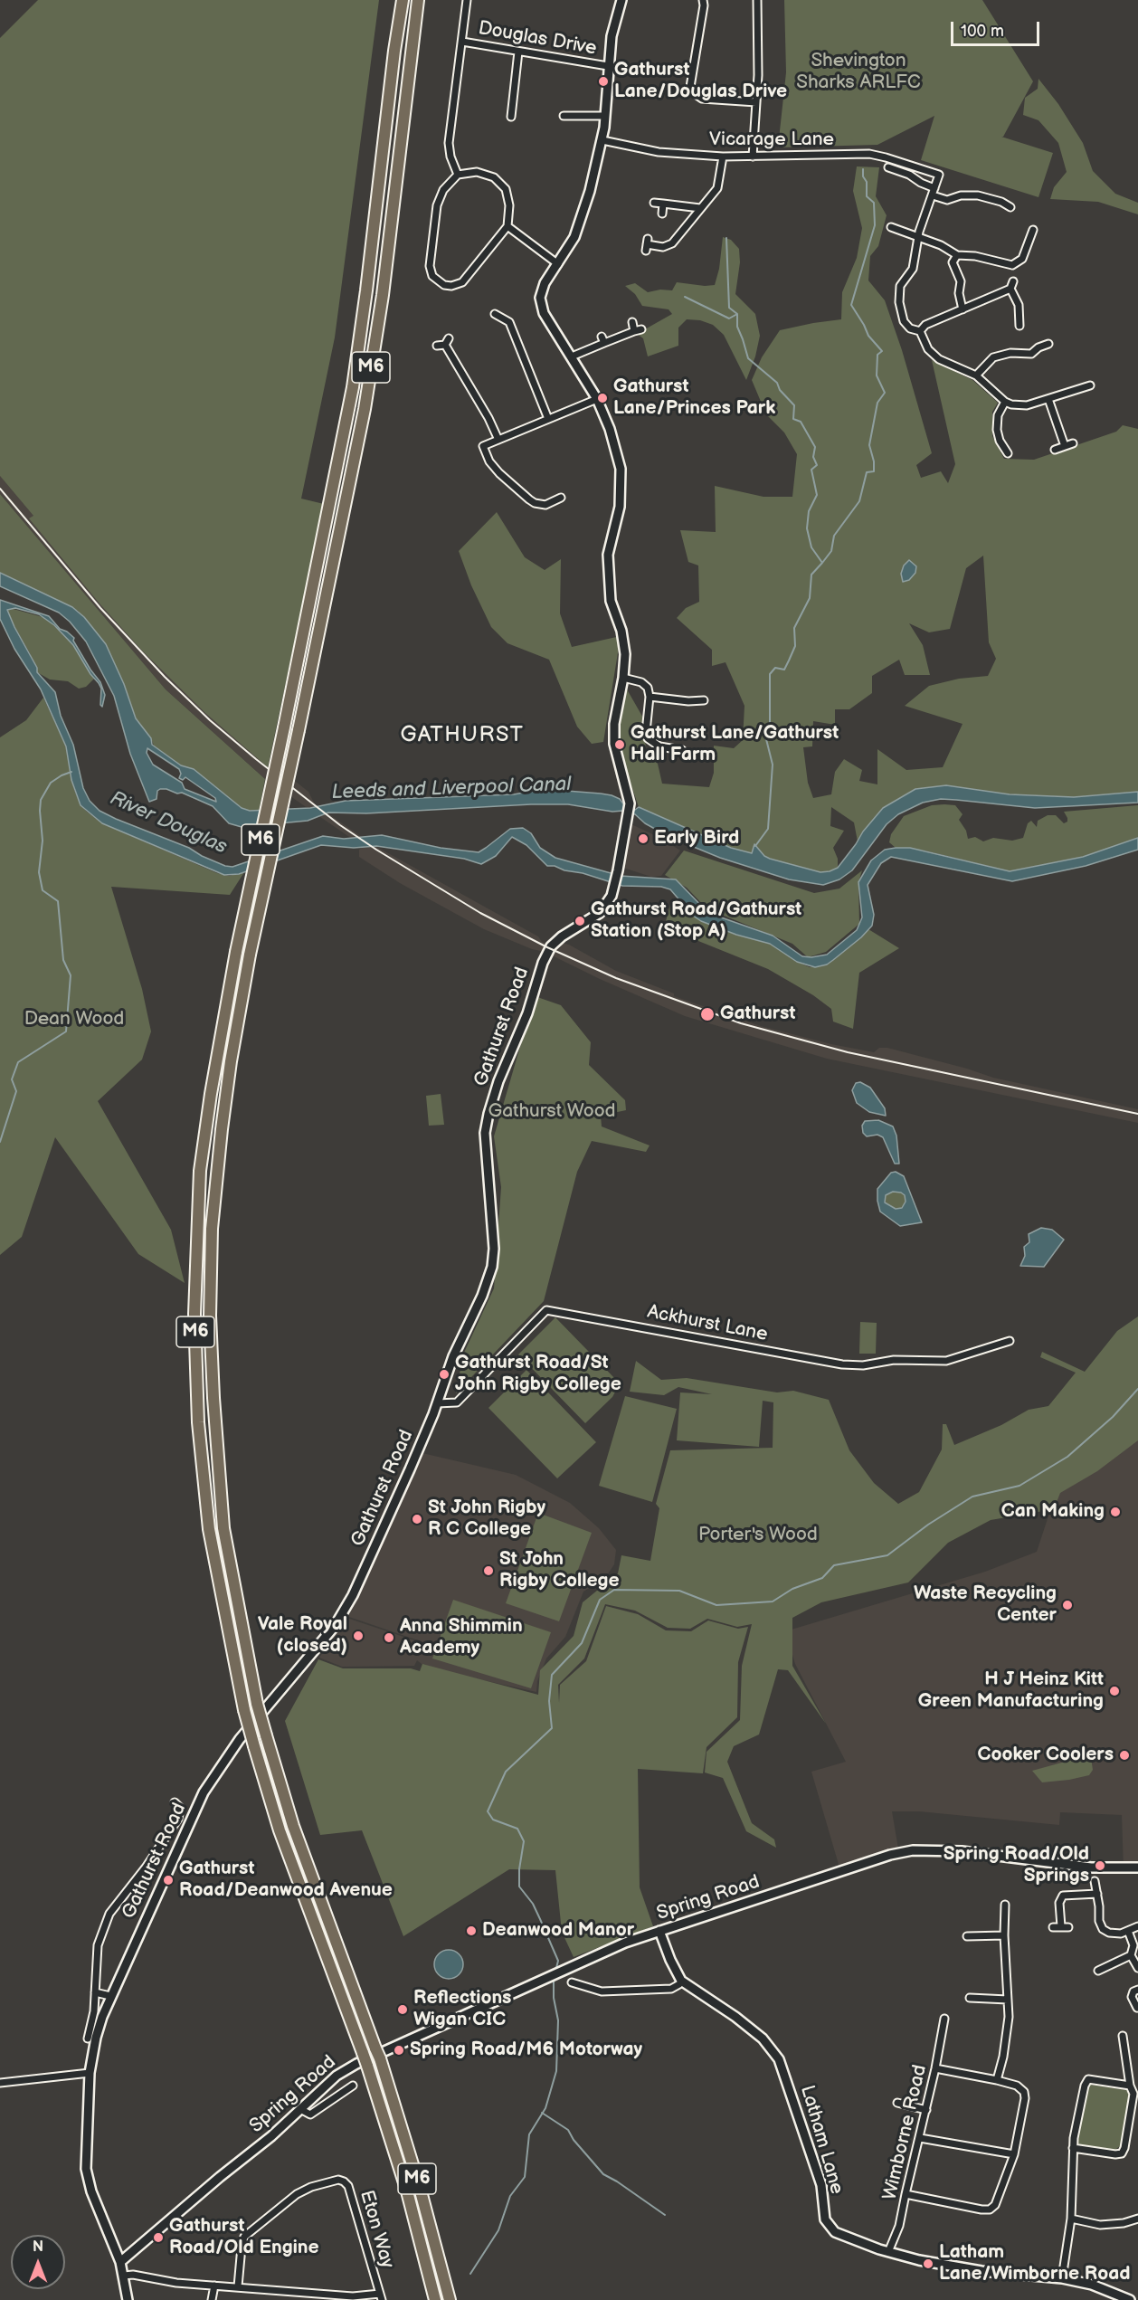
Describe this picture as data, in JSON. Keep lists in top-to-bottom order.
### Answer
{
  "streets": {
    "highway": ["M6"],
    "main road": ["Gathurst Road", "Spring Road", "Latham Lane"],
    "street": [
      "Douglas Drive",
      "Vicarage Lane",
      "Ackhurst Lane",
      "Wimborne Road",
      "Eton Way"
    ]
  },
  "crossings": [
    ["Gathurst Road", "Ackhurst Lane"],
    ["Gathurst Road", "Spring Road"],
    ["Spring Road", "Latham Lane"],
    ["Wimborne Road", "Latham Lane"]
  ],
  "districts": ["GATHURST"],
  "water": ["Leeds and Liverpool Canal", "River Douglas"],
  "parks": [
    "Shevington Sharks ARLFC",
    "Dean Wood",
    "Gathurst Wood",
    "Porter's Wood"
  ],
  "places": [
    "Gathurst Lane/Douglas Drive",
    "Gathurst Lane/Princes Park",
    "Gathurst Lane/Gathurst Hall Farm",
    "Early Bird",
    "Gathurst Road/Gathurst Station (Stop A)",
    "Gathurst",
    "Gathurst Road/St John Rigby College",
    "Can Making",
    "St John Rigby R C College",
    "St John Rigby College",
    "Waste Recycling Center",
    "Vale Royal (closed)",
    "Anna Shimmin Academy",
    "H J Heinz Kitt Green Manufacturing",
    "Cooker Coolers",
    "Spring Road/Old Springs",
    "Gathurst Road/Deanwood Avenue",
    "Deanwood Manor",
    "Reflections Wigan CIC",
    "Spring Road/M6 Motorway",
    "Gathurst Road/Old Engine",
    "Latham Lane/Wimborne Road"
  ],
  "scale_bar": "100 m",
  "north": "top"
}
